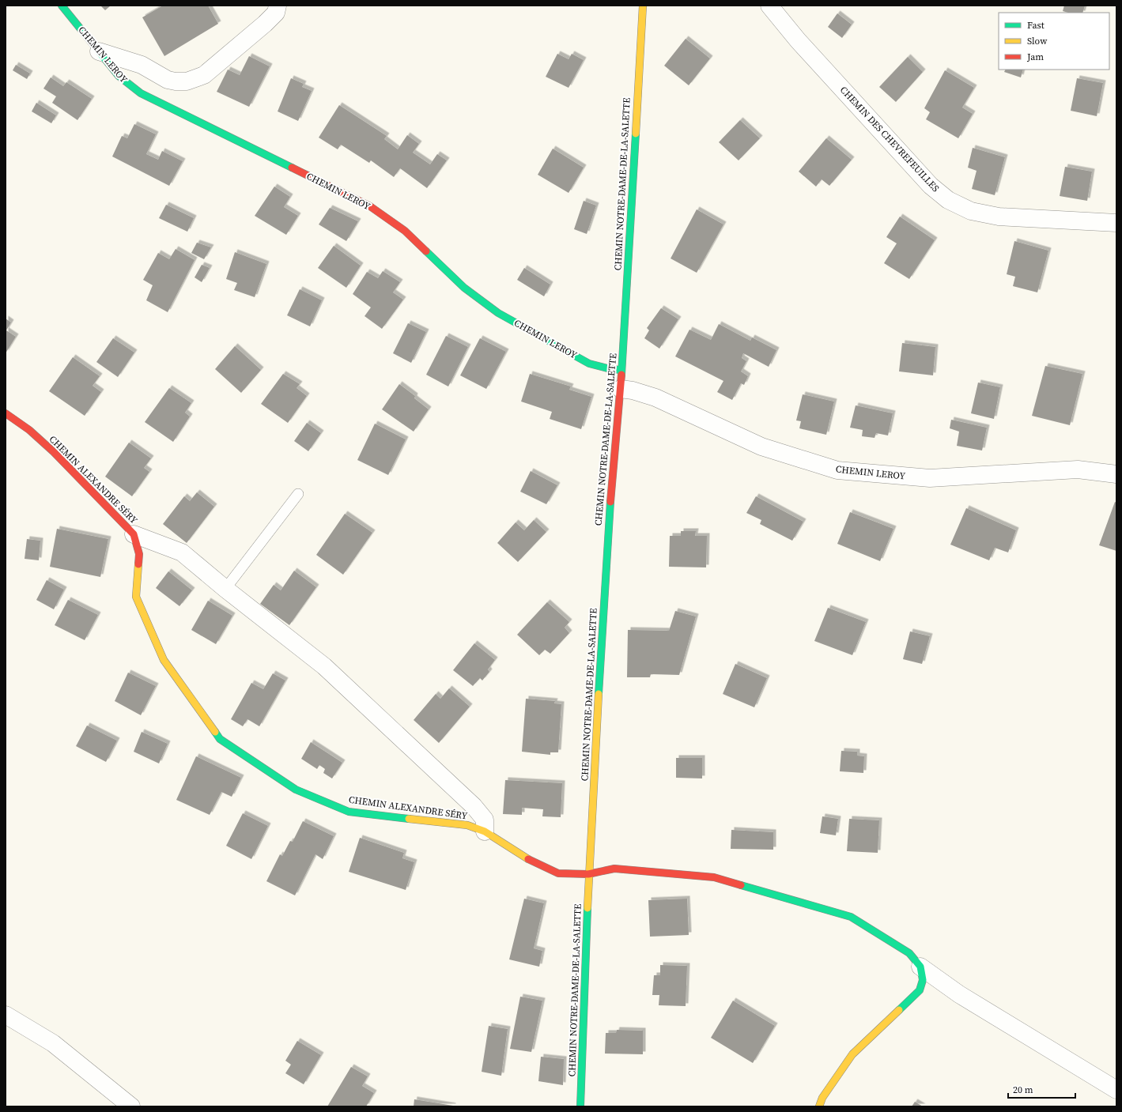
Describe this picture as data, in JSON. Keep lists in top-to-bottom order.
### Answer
{
  "streets": {
    "street": [
      "CHEMIN LEROY",
      "CHEMIN DES CHEVREFEUILLES",
      "CHEMIN NOTRE-DAME-DE-LA-SALETTE",
      "CHEMIN ALEXANDRE SÉRY"
    ]
  },
  "crossings": [
    ["CHEMIN LEROY", "CHEMIN NOTRE-DAME-DE-LA-SALETTE"],
    ["CHEMIN NOTRE-DAME-DE-LA-SALETTE", "CHEMIN ALEXANDRE SÉRY"]
  ],
  "legend": ["Fast", "Slow", "Jam"],
  "scale_bar": "20 m"
}
